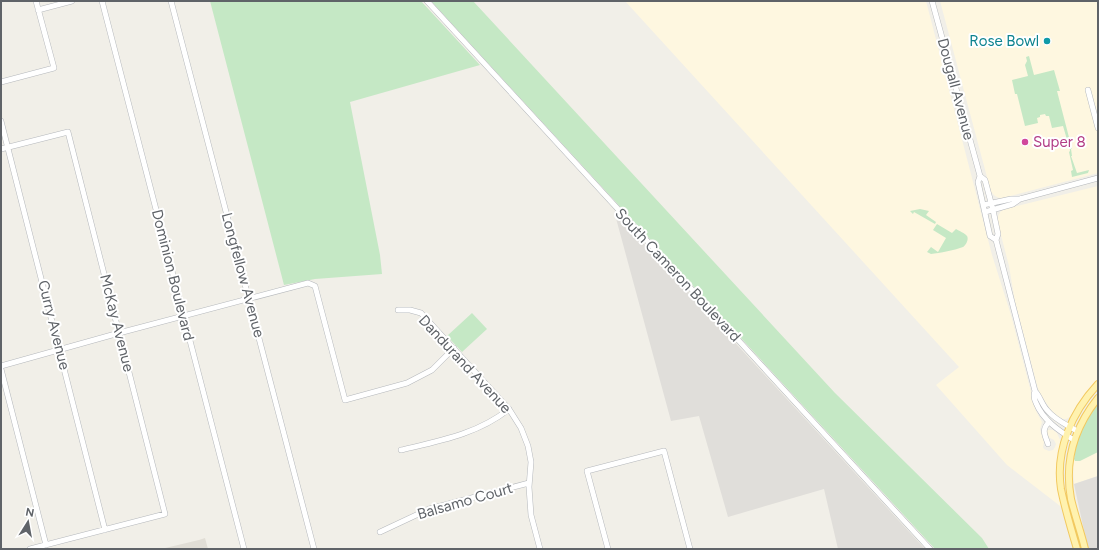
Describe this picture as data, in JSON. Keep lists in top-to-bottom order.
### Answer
{
  "streets": {
    "street": [
      "Dougall Avenue",
      "Dominion Boulevard",
      "Longfellow Avenue",
      "South Cameron Boulevard",
      "McKay Avenue",
      "Curry Avenue",
      "Dandurand Avenue",
      "Balsamo Court"
    ]
  },
  "crossings": [
    ["McKay Avenue", "Curry Avenue"],
    ["Dandurand Avenue", "Balsamo Court"]
  ],
  "places": ["Rose Bowl", "Super 8"],
  "north": "top"
}
